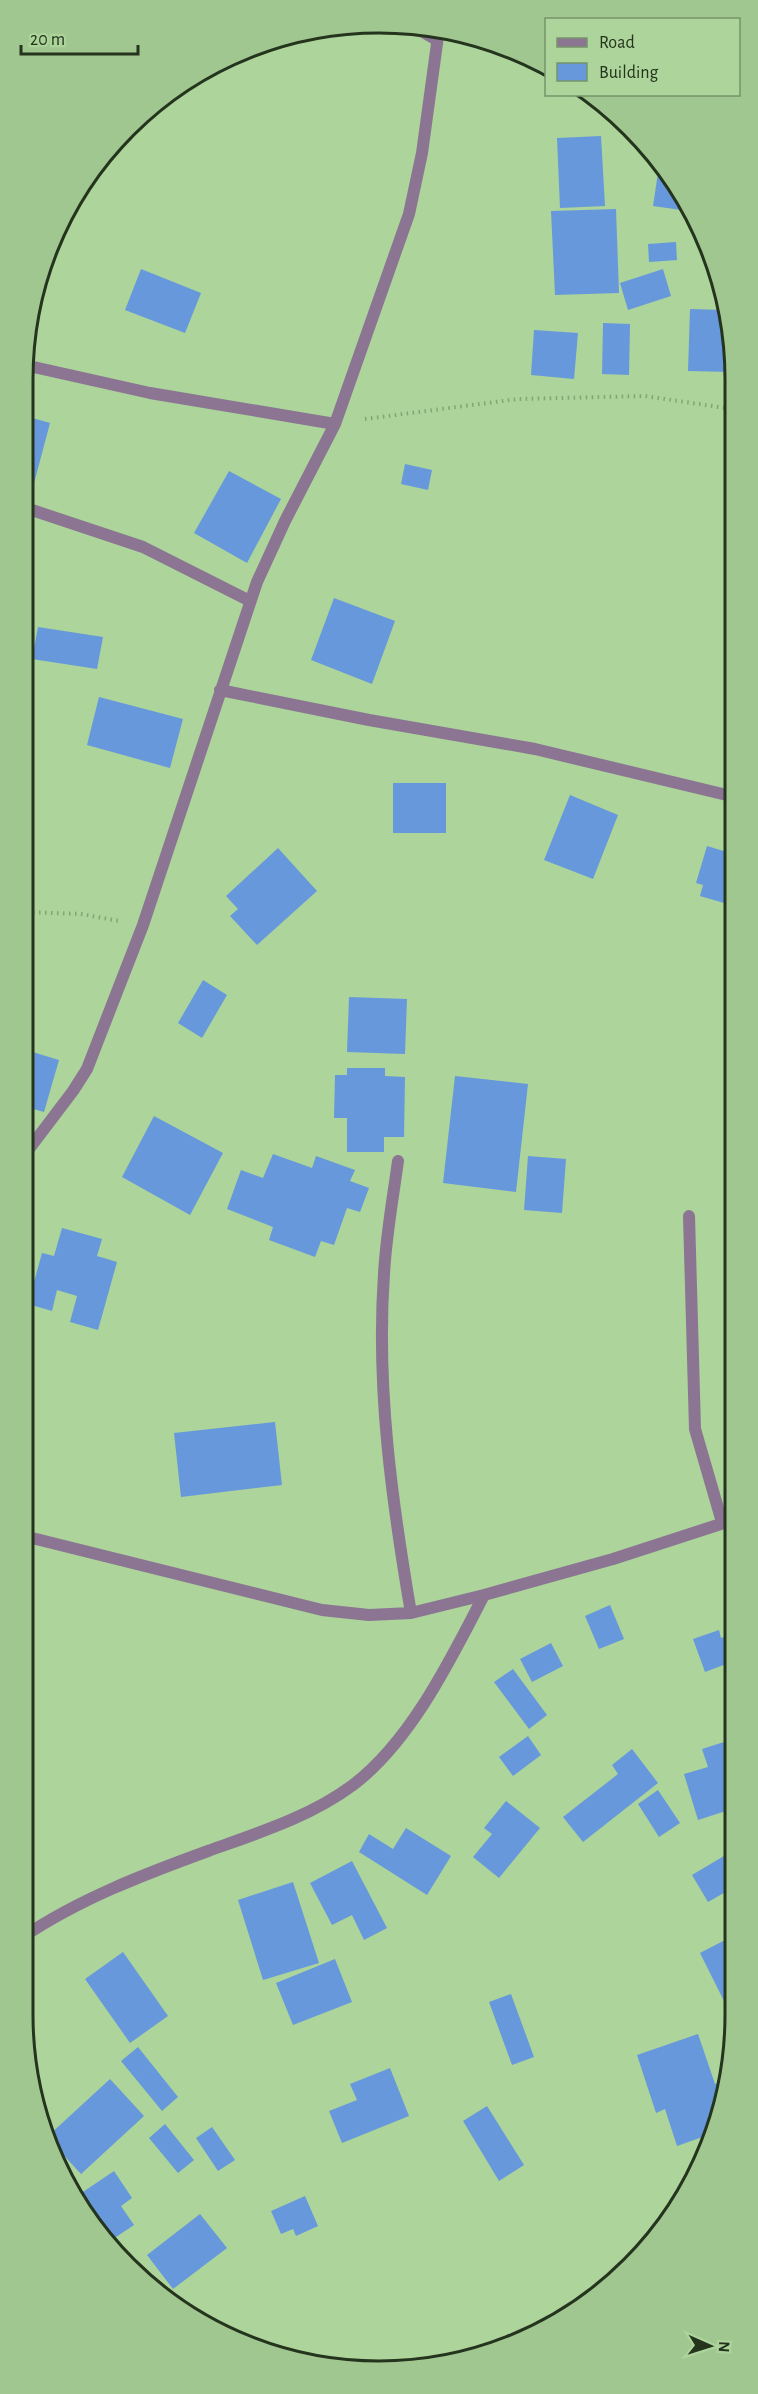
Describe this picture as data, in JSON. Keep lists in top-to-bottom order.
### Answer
{
  "legend": ["Road", "Building"],
  "scale_bar": "20 m",
  "north": "right"
}
